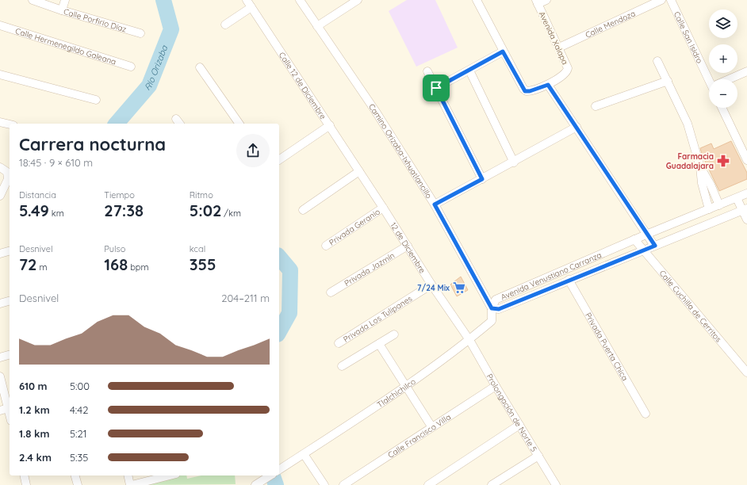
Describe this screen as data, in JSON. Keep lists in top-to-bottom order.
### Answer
{
  "streets": {
    "street": [
      "Calle Porfirio Díaz",
      "Calle Mendoza",
      "Calle San Isidro",
      "Avenida Xalapa",
      "Calle Hermenegildo Galeana",
      "Calle 12 de Diciembre",
      "Camino Orizaba-Ixhuatlancillo",
      "Privada Geranio",
      "12 de Diciembre",
      "Privada Jazmín",
      "Avenida Venustiano Carranza",
      "Calle Cuchilla de Cerritos",
      "Privada Los Tulipanes",
      "Privada Puerta Chica",
      "Tlalchichilco",
      "Prolongación de Norte 5",
      "Calle Francisco Villa"
    ]
  },
  "crossings": [
    ["Calle Mendoza", "Avenida Xalapa"],
    ["Calle 12 de Diciembre", "12 de Diciembre"],
    ["Camino Orizaba-Ixhuatlancillo", "Avenida Venustiano Carranza"],
    ["Camino Orizaba-Ixhuatlancillo", "Tlalchichilco"],
    ["Privada Geranio", "12 de Diciembre"],
    ["12 de Diciembre", "Privada Jazmín"],
    ["12 de Diciembre", "Privada Los Tulipanes"],
    ["12 de Diciembre", "Tlalchichilco"],
    ["12 de Diciembre", "Prolongación de Norte 5"],
    ["Avenida Venustiano Carranza", "Calle Cuchilla de Cerritos"],
    ["Avenida Venustiano Carranza", "Privada Puerta Chica"],
    ["Avenida Venustiano Carranza", "Tlalchichilco"],
    ["Tlalchichilco", "Prolongación de Norte 5"],
    ["Prolongación de Norte 5", "Calle Francisco Villa"]
  ],
  "water": ["Río Orizaba"],
  "places": {
    "pharmacy": ["Farmacia Guadalajara"],
    "supermarket": ["7/24 Mix"]
  },
  "page": {
    "map_buttons": ["+", "−"],
    "heading": ["Carrera nocturna", "18:45 · 9 × 610 m"],
    "stats": [
      ["Distancia", "5.49 km"],
      ["Tiempo", "27:38"],
      ["Ritmo", "5:02 /km"],
      ["Desnivel", "72 m"],
      ["Pulso", "168 bpm"],
      ["kcal", "355"]
    ],
    "chart": ["Desnivel", "204–211 m"],
    "list": [
      {
        "name": "610 m",
        "note": "5:00"
      },
      {
        "name": "1.2 km",
        "note": "4:42"
      },
      {
        "name": "1.8 km",
        "note": "5:21"
      },
      {
        "name": "2.4 km",
        "note": "5:35"
      }
    ]
  }
}
